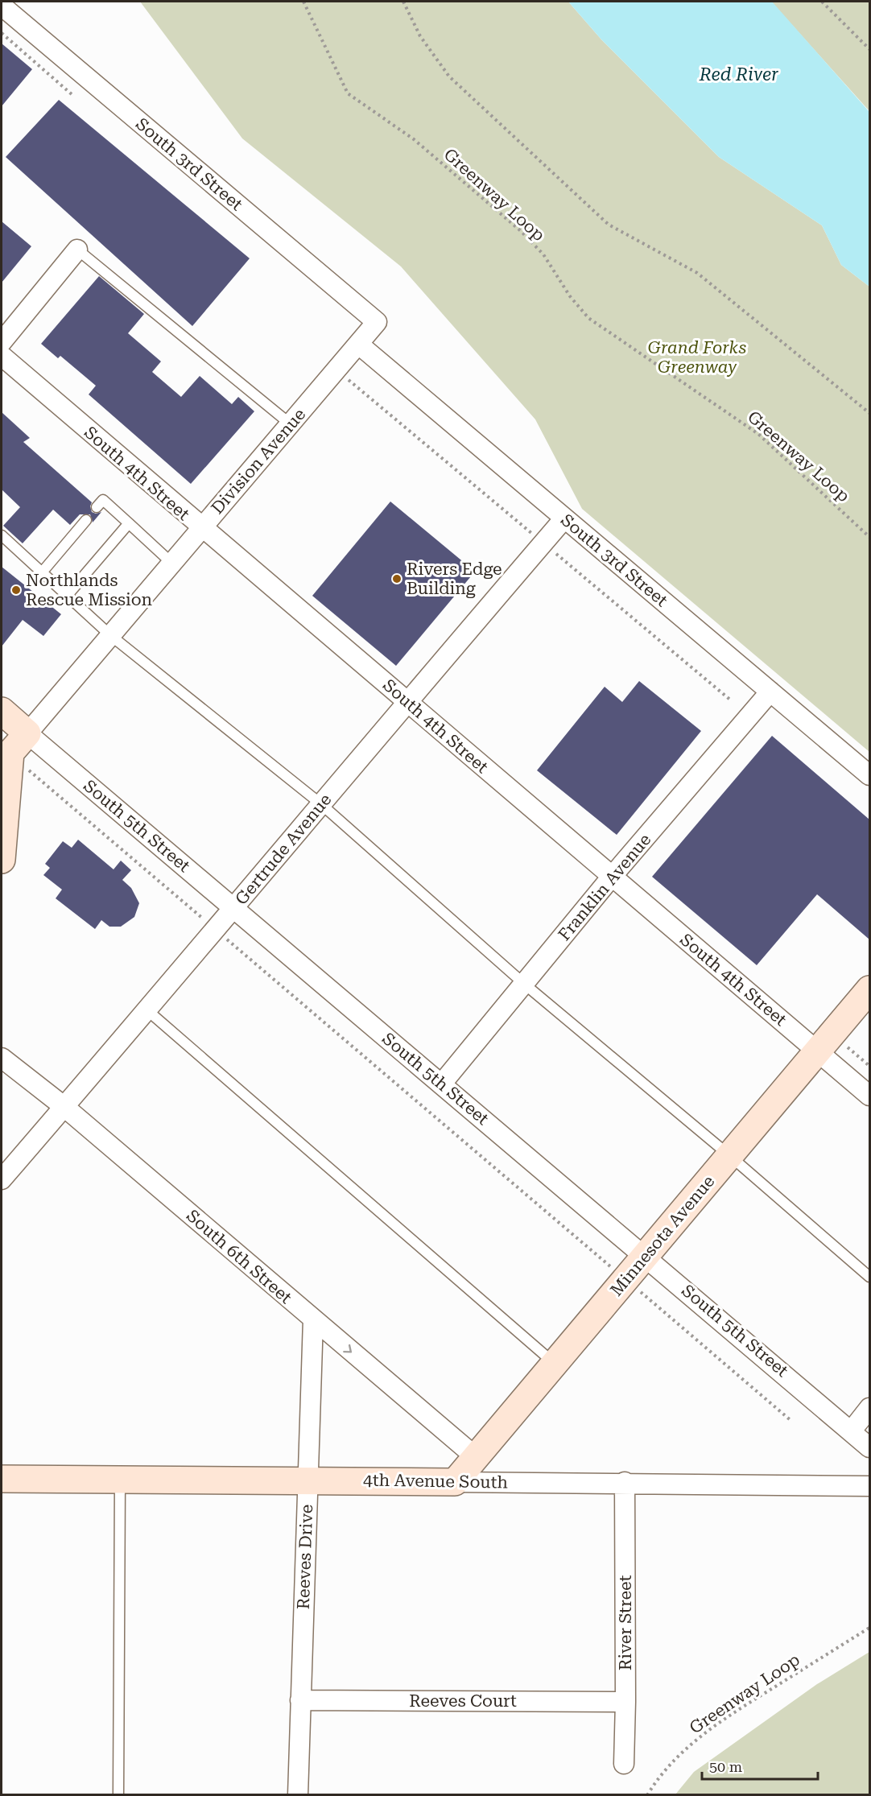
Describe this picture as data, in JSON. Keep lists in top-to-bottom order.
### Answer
{
  "streets": {
    "street": [
      "South 3rd Street",
      "Division Avenue",
      "South 4th Street",
      "South 5th Street",
      "Gertrude Avenue",
      "Franklin Avenue",
      "Minnesota Avenue",
      "South 6th Street",
      "4th Avenue South",
      "Reeves Drive",
      "River Street",
      "Reeves Court"
    ],
    "path": ["Greenway Loop"]
  },
  "crossings": [
    ["South 3rd Street", "Division Avenue"],
    ["South 3rd Street", "Gertrude Avenue"],
    ["South 3rd Street", "Franklin Avenue"],
    ["Division Avenue", "South 4th Street"],
    ["Division Avenue", "South 5th Street"],
    ["South 4th Street", "Gertrude Avenue"],
    ["South 4th Street", "Franklin Avenue"],
    ["South 4th Street", "Minnesota Avenue"],
    ["South 5th Street", "Gertrude Avenue"],
    ["South 5th Street", "Franklin Avenue"],
    ["South 5th Street", "Minnesota Avenue"],
    ["Gertrude Avenue", "South 6th Street"],
    ["Minnesota Avenue", "South 6th Street"],
    ["Minnesota Avenue", "4th Avenue South"],
    ["South 6th Street", "Reeves Drive"],
    ["4th Avenue South", "Reeves Drive"],
    ["4th Avenue South", "River Street"],
    ["Reeves Drive", "Reeves Court"],
    ["River Street", "Reeves Court"]
  ],
  "water": ["Red River"],
  "parks": ["Grand Forks Greenway"],
  "places": ["Rivers Edge Building", "Northlands Rescue Mission"],
  "scale_bar": "50 m"
}
